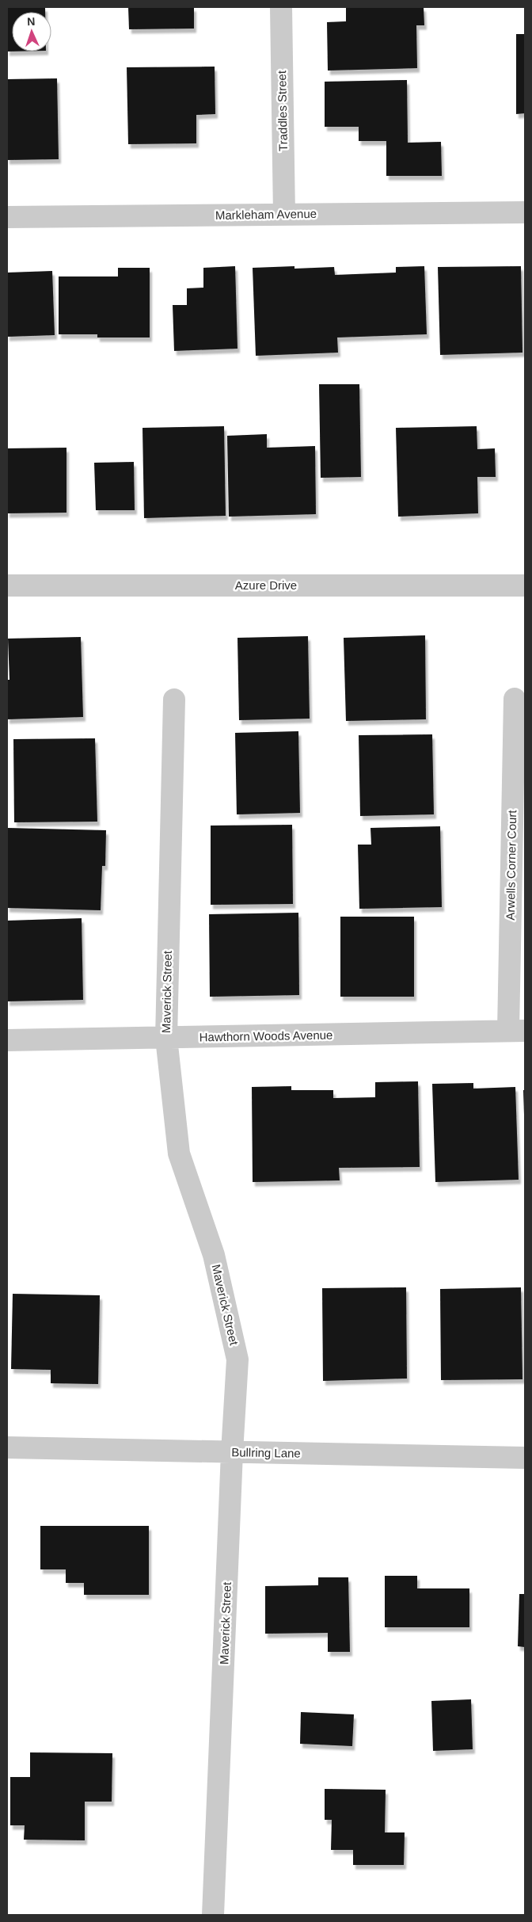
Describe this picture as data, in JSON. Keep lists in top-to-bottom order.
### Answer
{
  "streets": {
    "street": [
      "Traddles Street",
      "Markleham Avenue",
      "Azure Drive",
      "Arwells Corner Court",
      "Maverick Street",
      "Hawthorn Woods Avenue",
      "Bullring Lane"
    ]
  },
  "crossings": [
    ["Traddles Street", "Markleham Avenue"],
    ["Arwells Corner Court", "Hawthorn Woods Avenue"],
    ["Maverick Street", "Hawthorn Woods Avenue"],
    ["Maverick Street", "Bullring Lane"]
  ],
  "north": "top"
}
